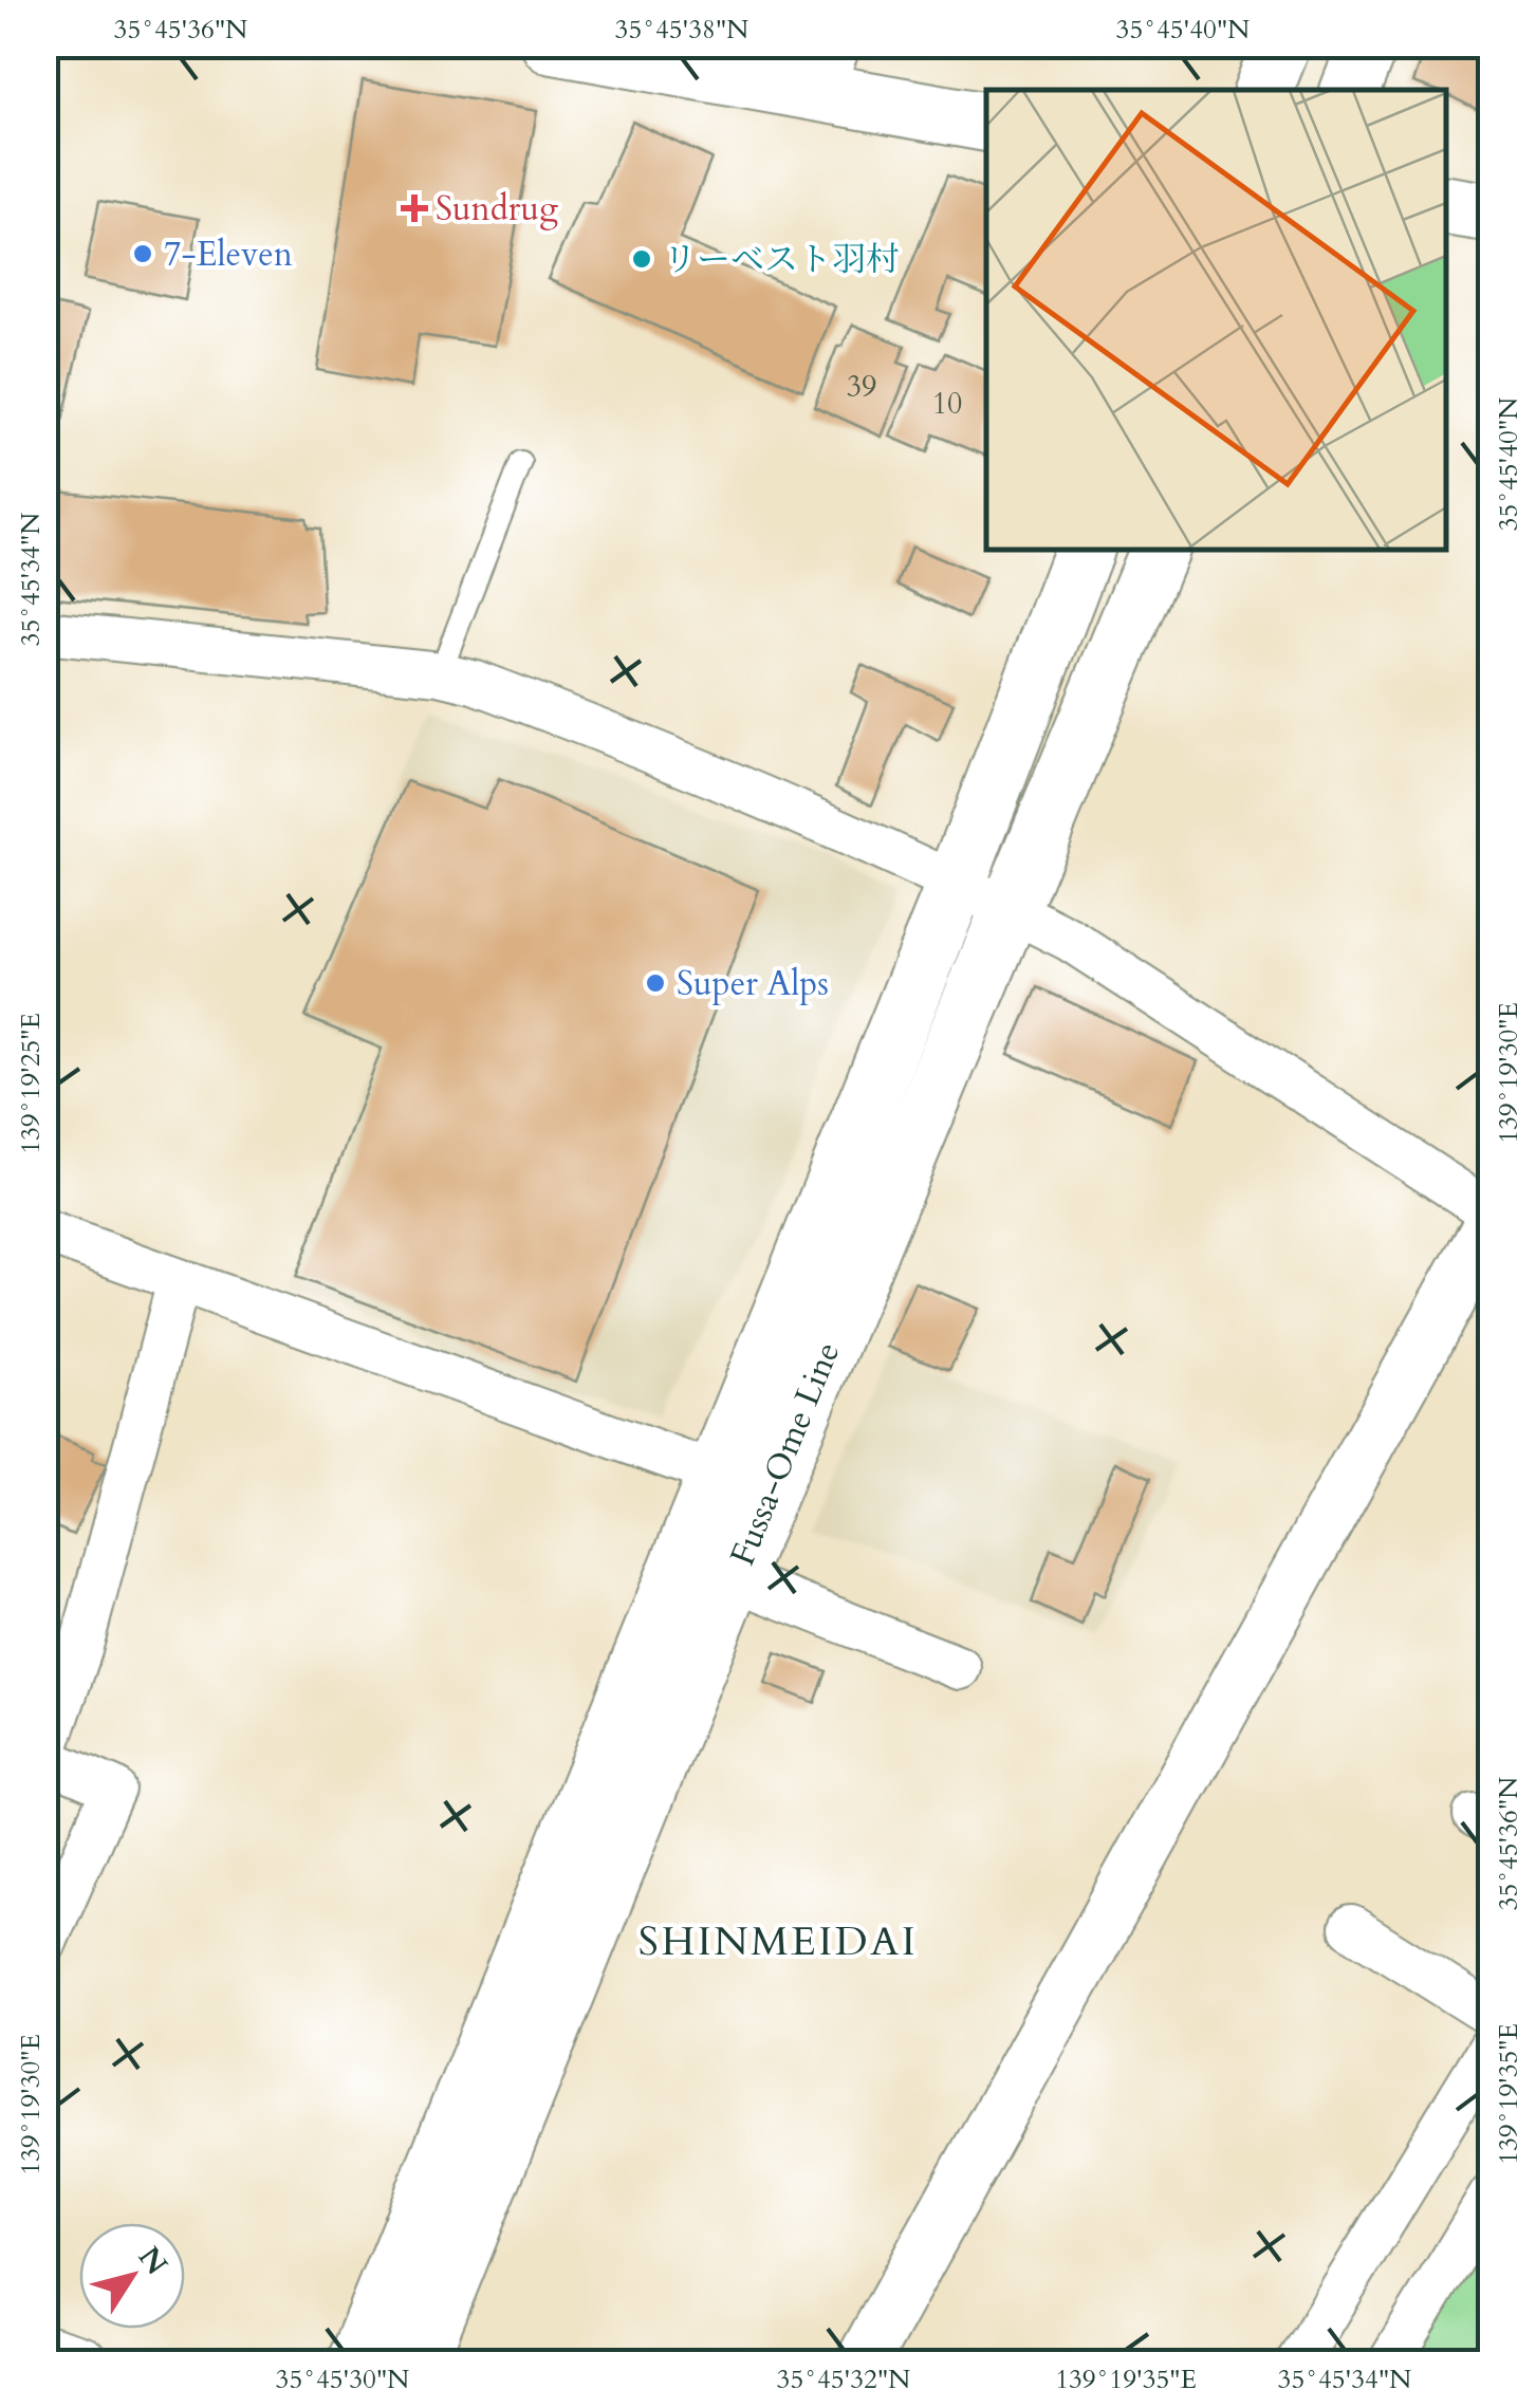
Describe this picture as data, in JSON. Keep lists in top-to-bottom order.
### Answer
{
  "streets": {
    "main road": ["Fussa-Ome Line"]
  },
  "districts": ["SHINMEIDAI"],
  "places": {
    "health": ["Sundrug"],
    "other": ["7-Eleven", "リーベスト羽村", "Super Alps"]
  },
  "house_numbers": ["39", "10"],
  "north": "top right",
  "coordinates": [
    "35°45'36\"N",
    "35°45'38\"N",
    "35°45'40\"N",
    "35°45'34\"N",
    "139°19'30\"E",
    "139°19'25\"E",
    "139°19'35\"E",
    "35°45'30\"N",
    "35°45'32\"N"
  ]
}
